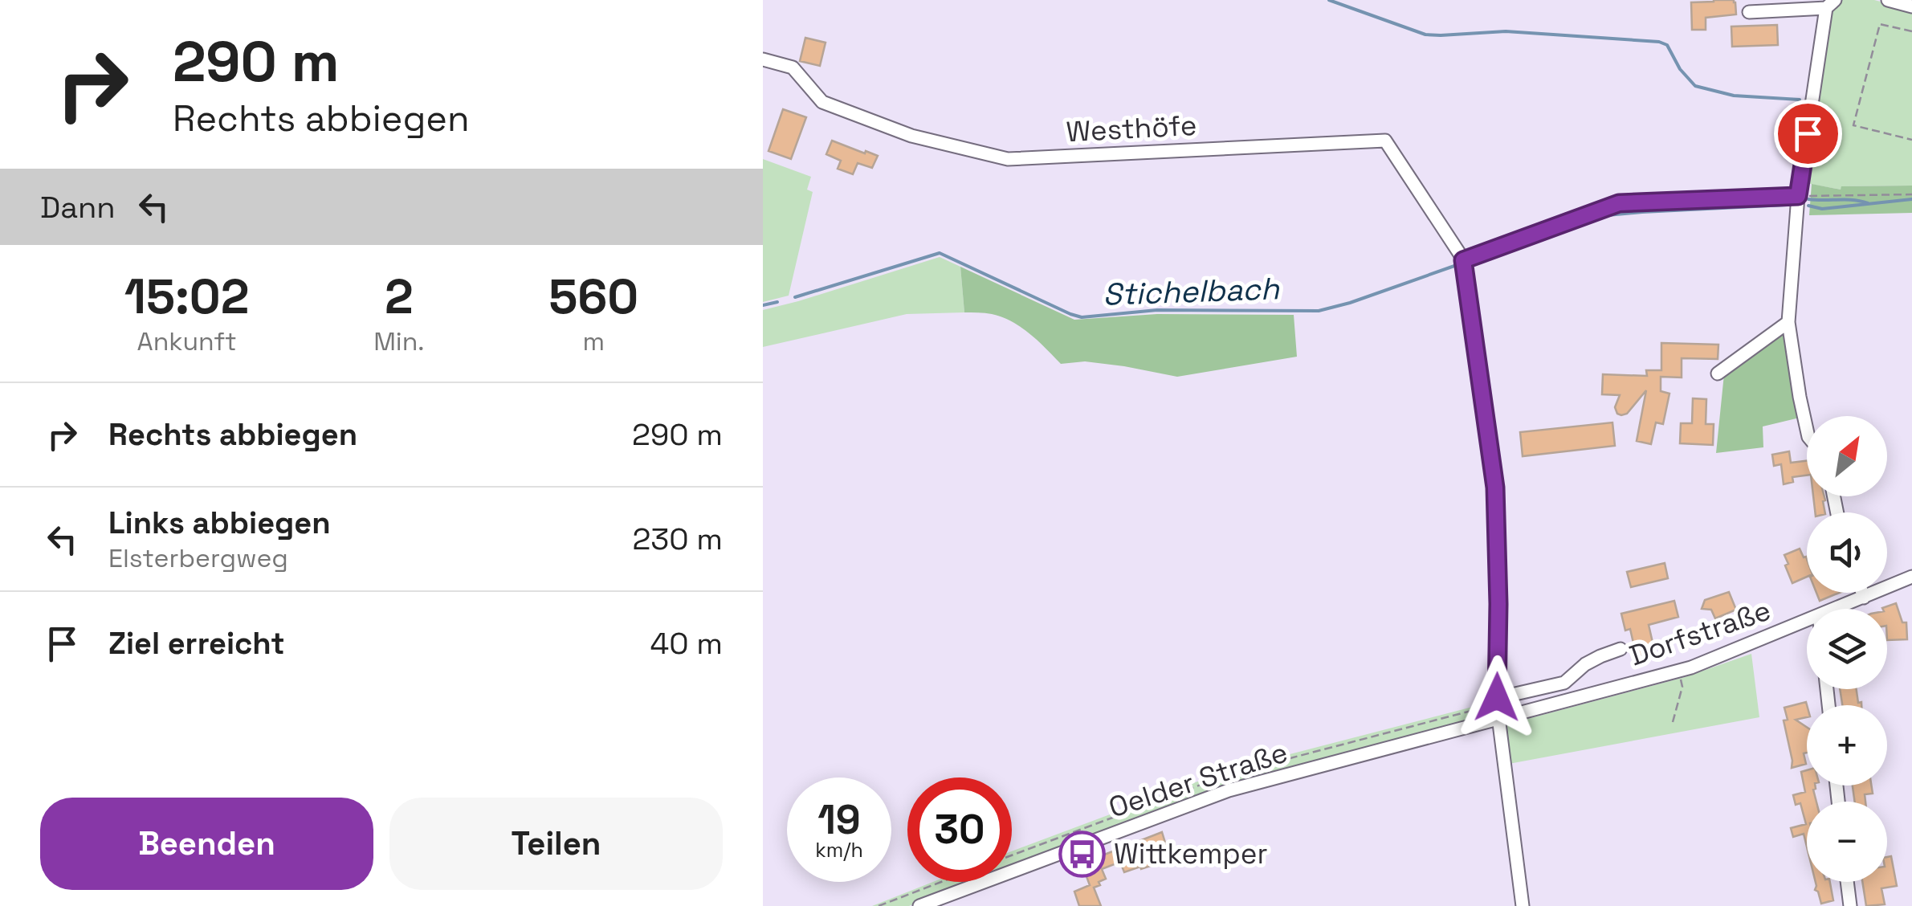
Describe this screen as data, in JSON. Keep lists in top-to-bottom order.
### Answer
{
  "streets": {
    "street": ["Westhöfe", "Dorfstraße", "Oelder Straße"]
  },
  "crossings": [
    ["Dorfstraße", "Oelder Straße"]
  ],
  "water": ["Stichelbach"],
  "places": {
    "bus stop": ["Wittkemper"]
  },
  "north": "top right",
  "page": {
    "turn": ["290 m", "Rechts abbiegen"],
    "then": "Dann",
    "eta": [
      "15:02",
      "Ankunft",
      "2",
      "Min.",
      "560",
      "m"
    ],
    "list": [
      {
        "name": "Rechts abbiegen",
        "value": "290 m"
      },
      {
        "name": "Links abbiegen",
        "note": "Elsterbergweg",
        "value": "230 m"
      },
      {
        "name": "Ziel erreicht",
        "value": "40 m"
      }
    ],
    "map_buttons": ["+", "−"],
    "speed": "19 km/h",
    "limit": "30",
    "buttons": ["Beenden", "Teilen"]
  }
}
